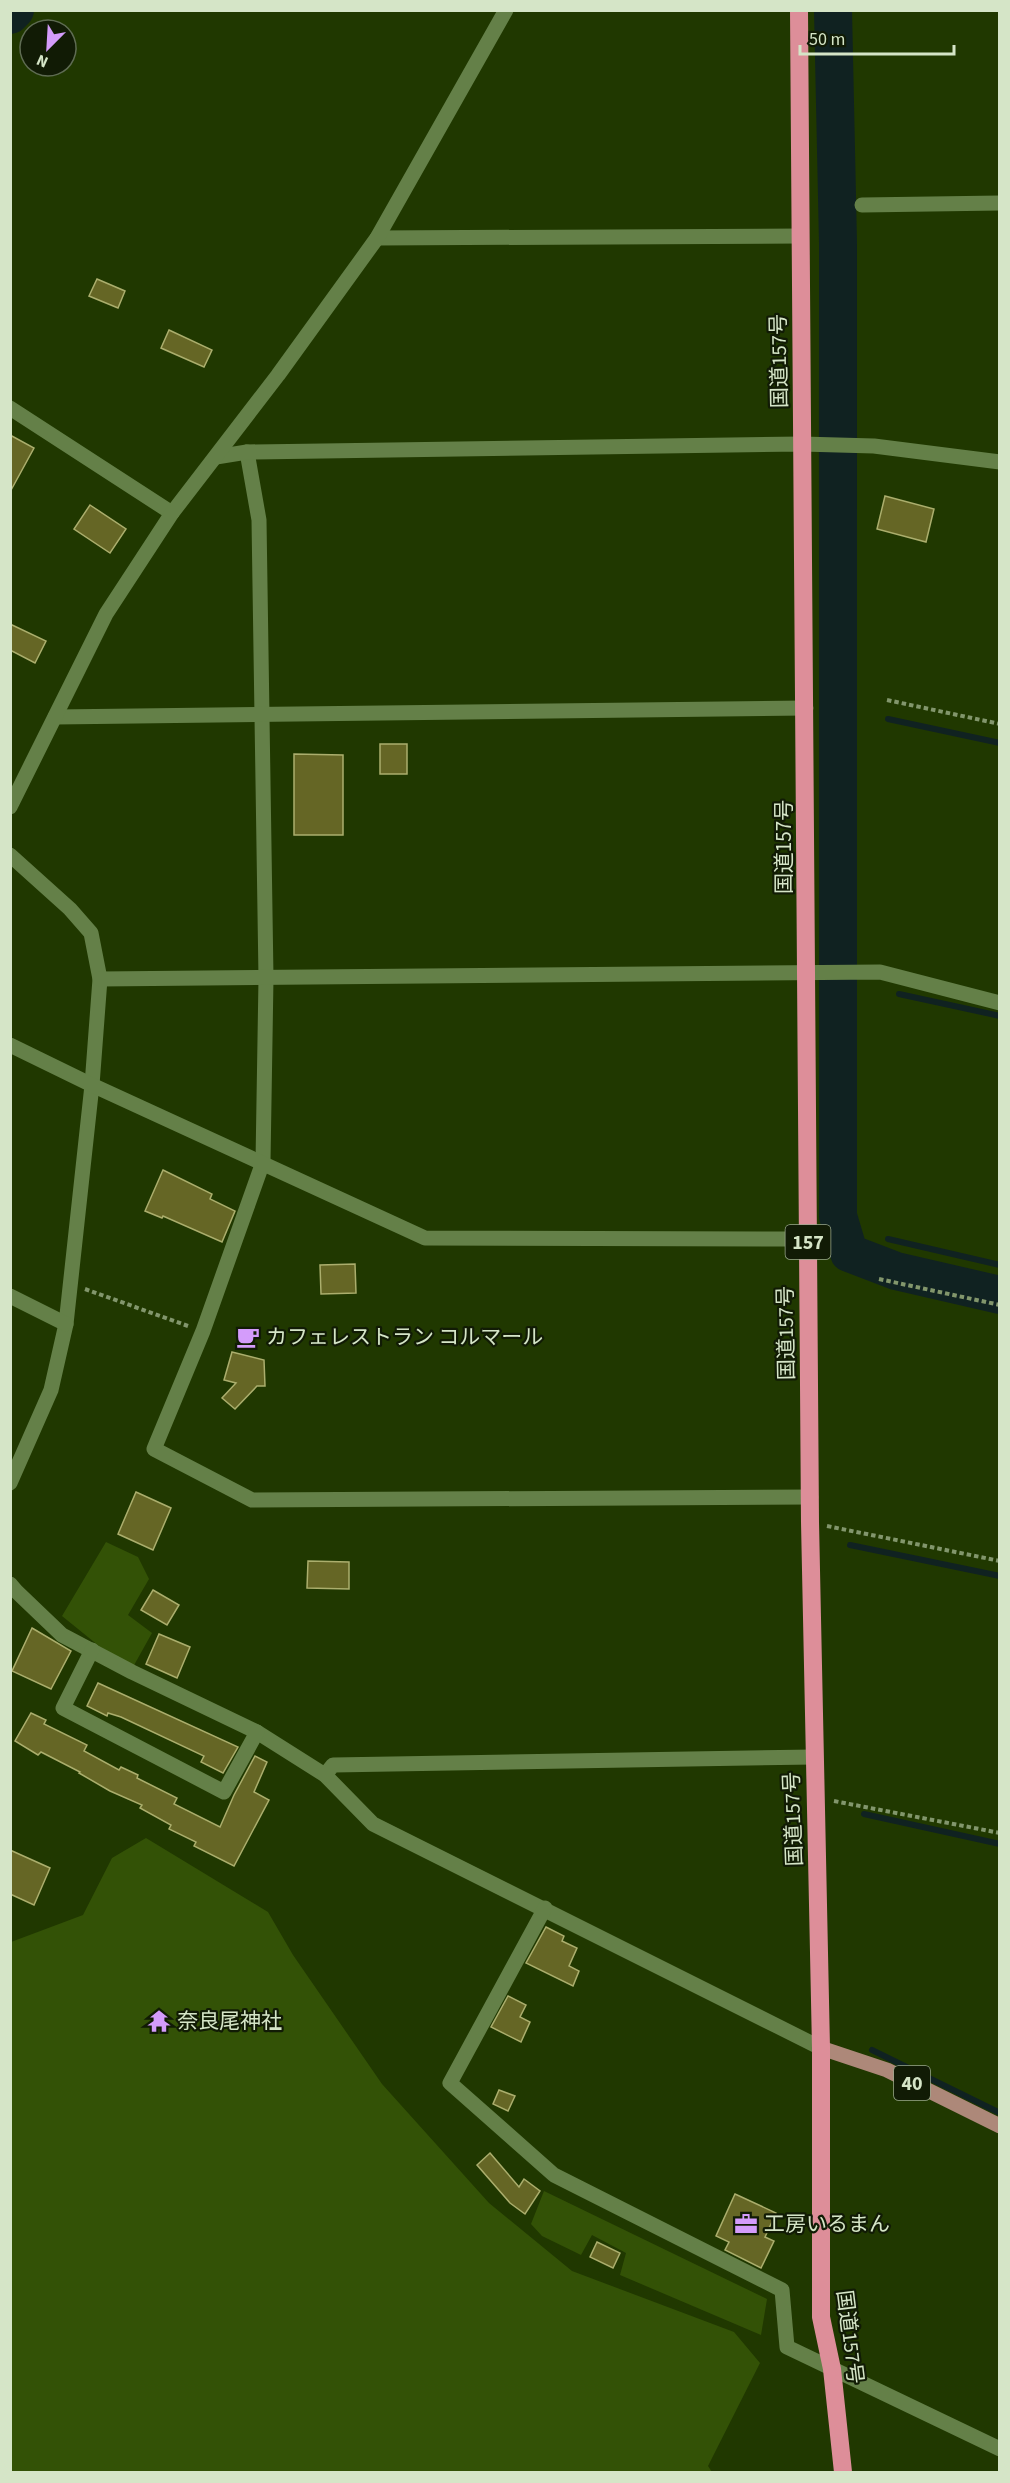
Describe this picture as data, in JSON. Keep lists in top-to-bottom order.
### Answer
{
  "streets": {
    "highway": ["国道157号", "157"],
    "main road": ["40"]
  },
  "crossings": [
    ["国道157号", "40"]
  ],
  "places": {
    "cafe": ["カフェレストラン コルマール"],
    "temple": ["奈良尾神社"],
    "office": ["工房いるまん"]
  },
  "scale_bar": "50 m",
  "north": "bottom left"
}
